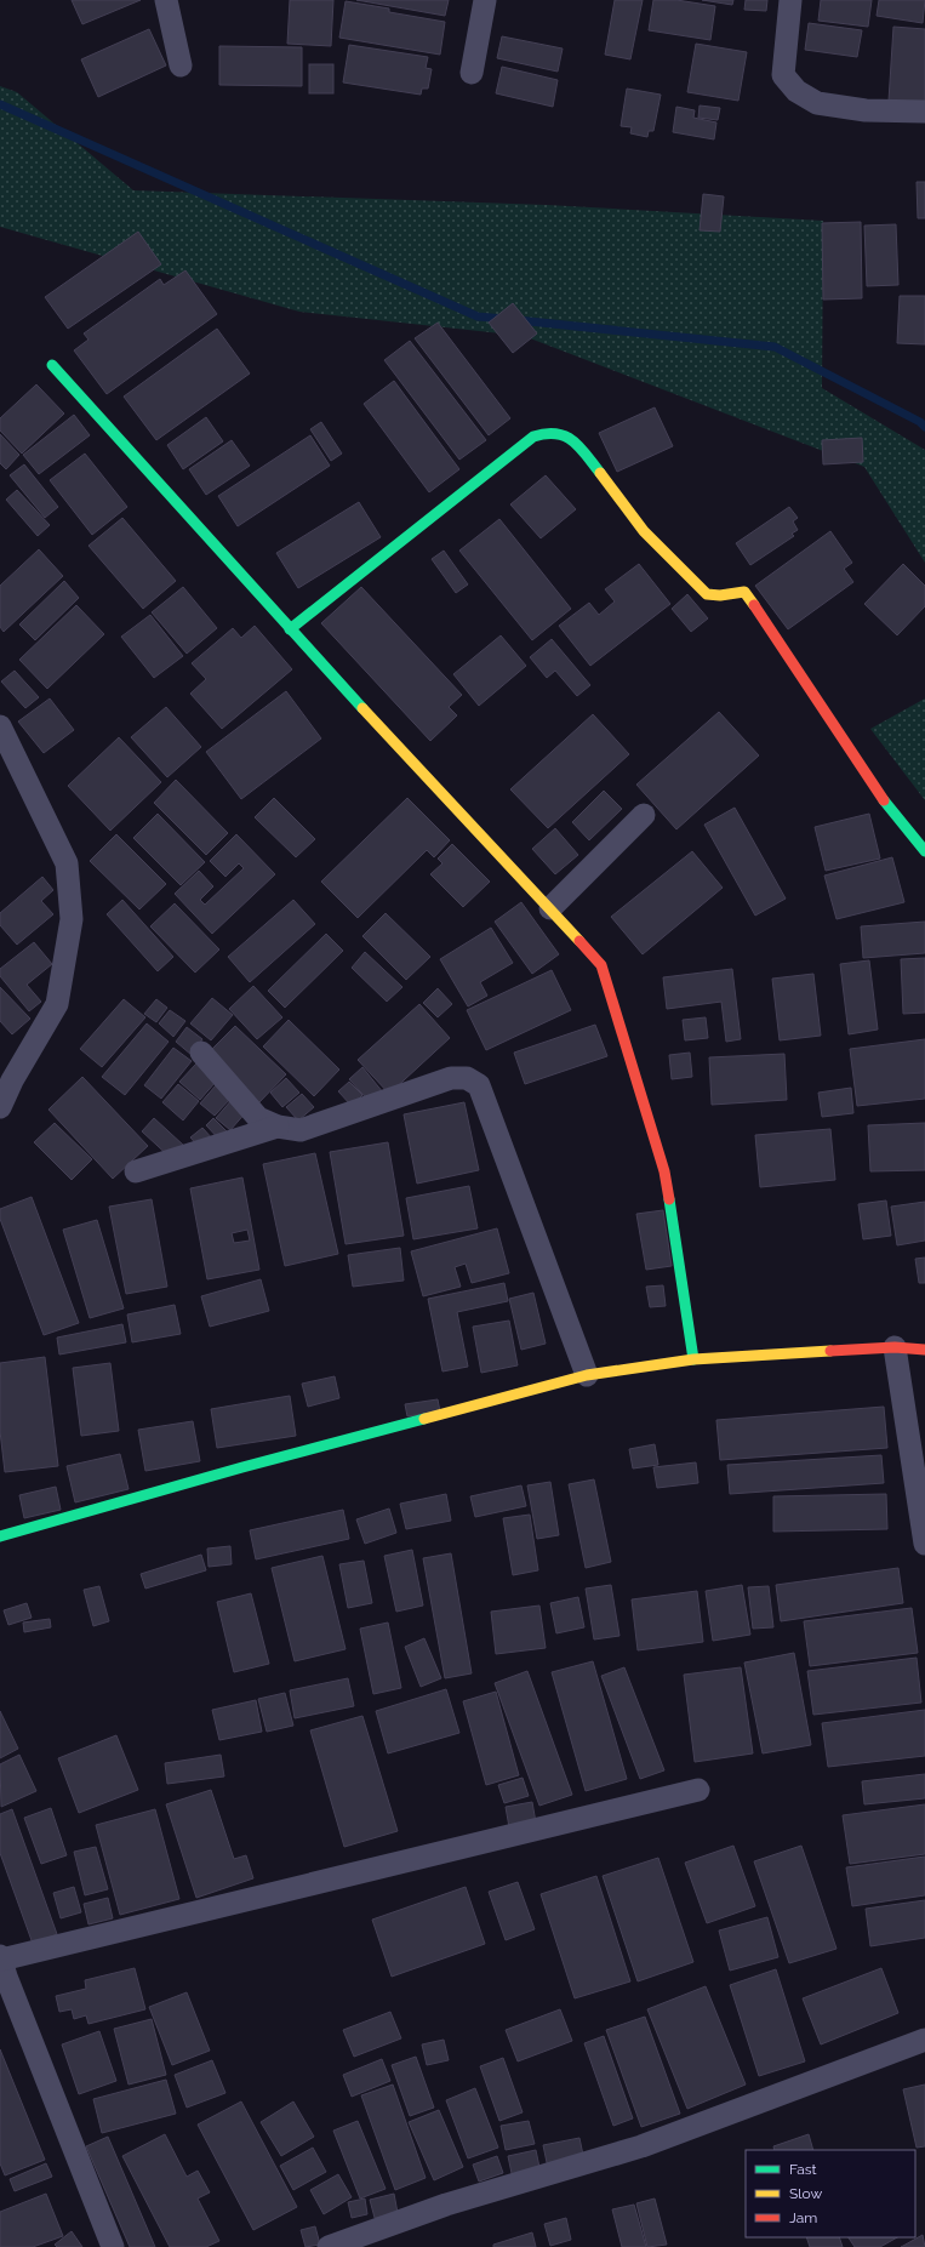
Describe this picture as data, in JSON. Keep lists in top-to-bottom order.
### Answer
{
  "legend": ["Fast", "Slow", "Jam"]
}
